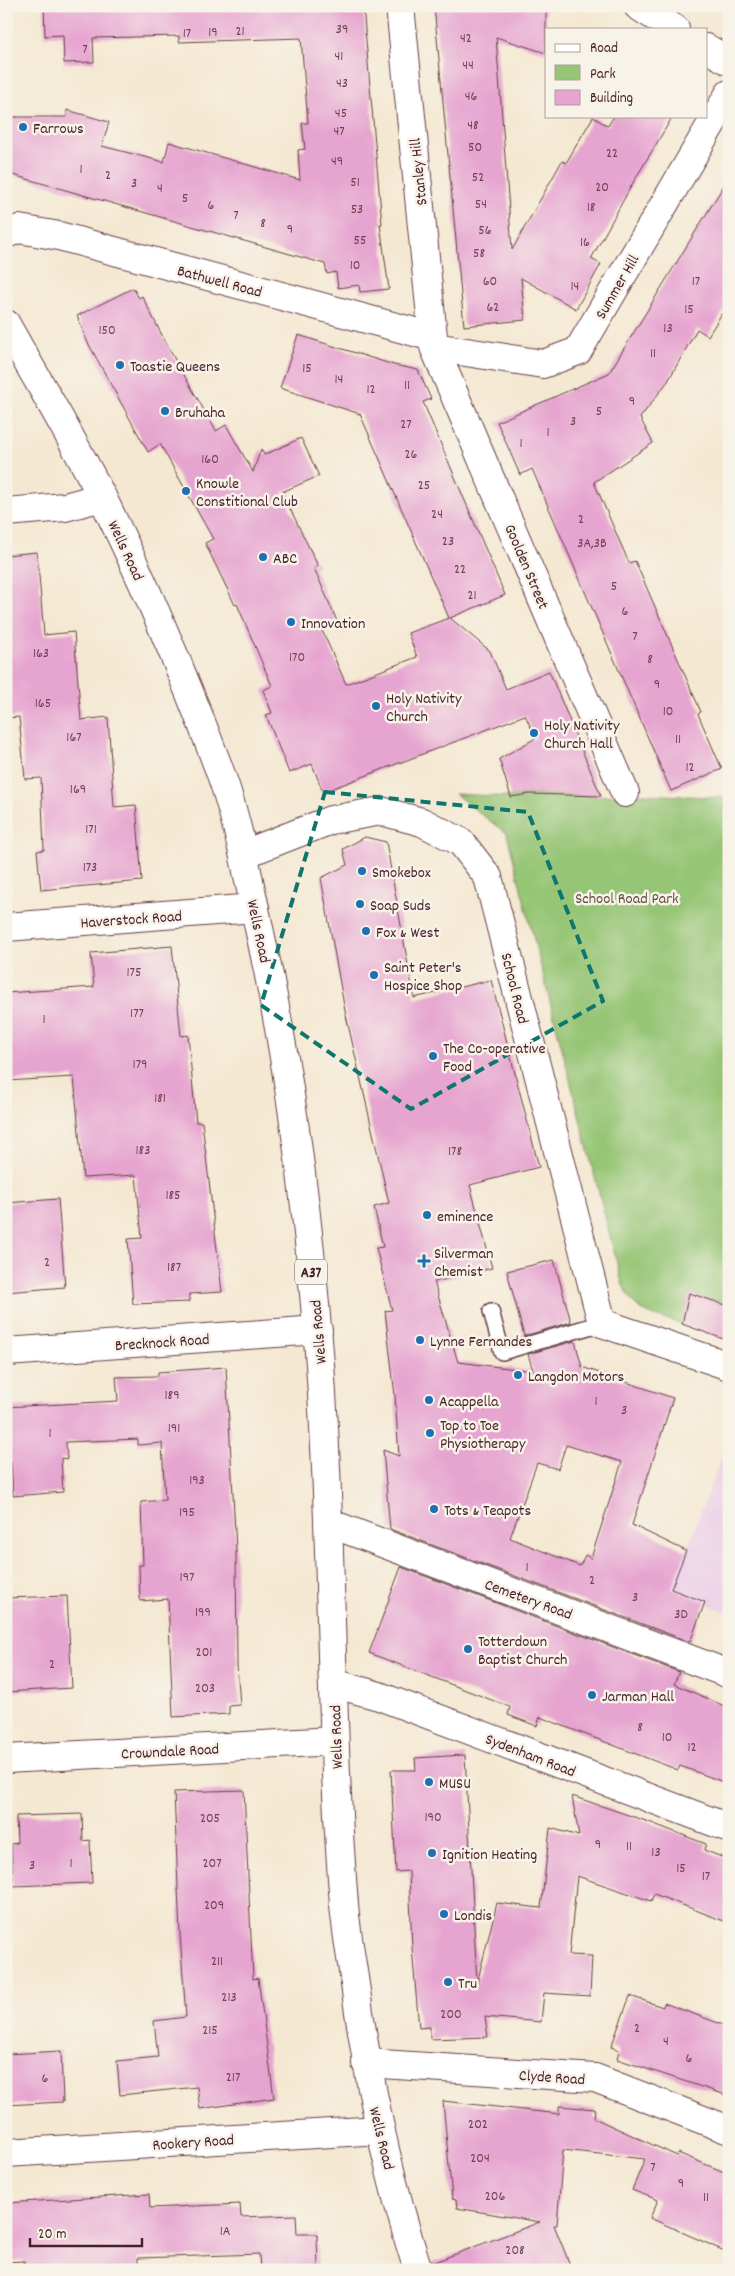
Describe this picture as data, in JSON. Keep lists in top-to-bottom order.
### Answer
{
  "streets": {
    "main road": [
      "Stanley Hill",
      "Bathwell Road",
      "Summer Hill",
      "Wells Road",
      "Goolden Street",
      "Haverstock Road",
      "School Road",
      "A37",
      "Brecknock Road",
      "Cemetery Road",
      "Crowndale Road",
      "Sydenham Road",
      "Clyde Road",
      "Rookery Road"
    ]
  },
  "crossings": [
    ["Stanley Hill", "Bathwell Road"],
    ["Stanley Hill", "Summer Hill"],
    ["Stanley Hill", "Goolden Street"],
    ["Bathwell Road", "Summer Hill"],
    ["Bathwell Road", "Goolden Street"],
    ["Summer Hill", "Goolden Street"],
    ["Wells Road", "Haverstock Road"],
    ["Wells Road", "School Road"],
    ["Wells Road", "Brecknock Road"],
    ["Wells Road", "Cemetery Road"],
    ["Wells Road", "Crowndale Road"],
    ["Wells Road", "Sydenham Road"],
    ["Wells Road", "Clyde Road"],
    ["Wells Road", "Rookery Road"]
  ],
  "parks": ["School Road Park"],
  "places": {
    "other": [
      "Farrows",
      "Toastie Queens",
      "Bruhaha",
      "Knowle Constitional Club",
      "ABC",
      "Innovation",
      "Holy Nativity Church",
      "Holy Nativity Church Hall",
      "Smokebox",
      "Soap Suds",
      "Fox & West",
      "Saint Peter's Hospice Shop",
      "The Co-operative Food",
      "eminence",
      "Lynne Fernandes",
      "Langdon Motors",
      "Acappella",
      "Top to Toe Physiotherapy",
      "Tots & Teapots",
      "Totterdown Baptist Church",
      "Jarman Hall",
      "MUSU",
      "Ignition Heating",
      "Londis",
      "Tru"
    ],
    "health": ["Silverman Chemist"]
  },
  "house_numbers": [
    "39",
    "21",
    "19",
    "17",
    "42",
    "7",
    "41",
    "44",
    "43",
    "46",
    "45",
    "48",
    "47",
    "50",
    "22",
    "49",
    "1",
    "2",
    "52",
    "51",
    "3",
    "20",
    "4",
    "5",
    "54",
    "6",
    "18",
    "53",
    "7",
    "8",
    "9",
    "56",
    "55",
    "16",
    "58",
    "10",
    "60",
    "17",
    "14",
    "62",
    "15",
    "13",
    "150",
    "11",
    "15",
    "14",
    "11",
    "12",
    "9",
    "5",
    "3",
    "27",
    "1",
    "1",
    "26",
    "160",
    "25",
    "24",
    "2",
    "23",
    "3A,3B",
    "22",
    "5",
    "21",
    "6",
    "7",
    "163",
    "170",
    "8",
    "9",
    "165",
    "10",
    "167",
    "11",
    "12",
    "169",
    "171",
    "173",
    "175",
    "177",
    "1",
    "179",
    "181",
    "183",
    "178",
    "185",
    "2",
    "187",
    "189",
    "1",
    "3",
    "191",
    "1",
    "193",
    "195",
    "1",
    "197",
    "2",
    "3",
    "199",
    "3D",
    "201",
    "2",
    "203",
    "8",
    "10",
    "12",
    "190",
    "205",
    "9",
    "11",
    "13",
    "1",
    "207",
    "3",
    "15",
    "17",
    "209",
    "211",
    "213",
    "200",
    "2",
    "215",
    "4",
    "6",
    "217",
    "6",
    "202",
    "204",
    "7",
    "9",
    "206",
    "11",
    "1A",
    "208"
  ],
  "legend": ["Road", "Park", "Building"],
  "scale_bar": "20 m"
}
